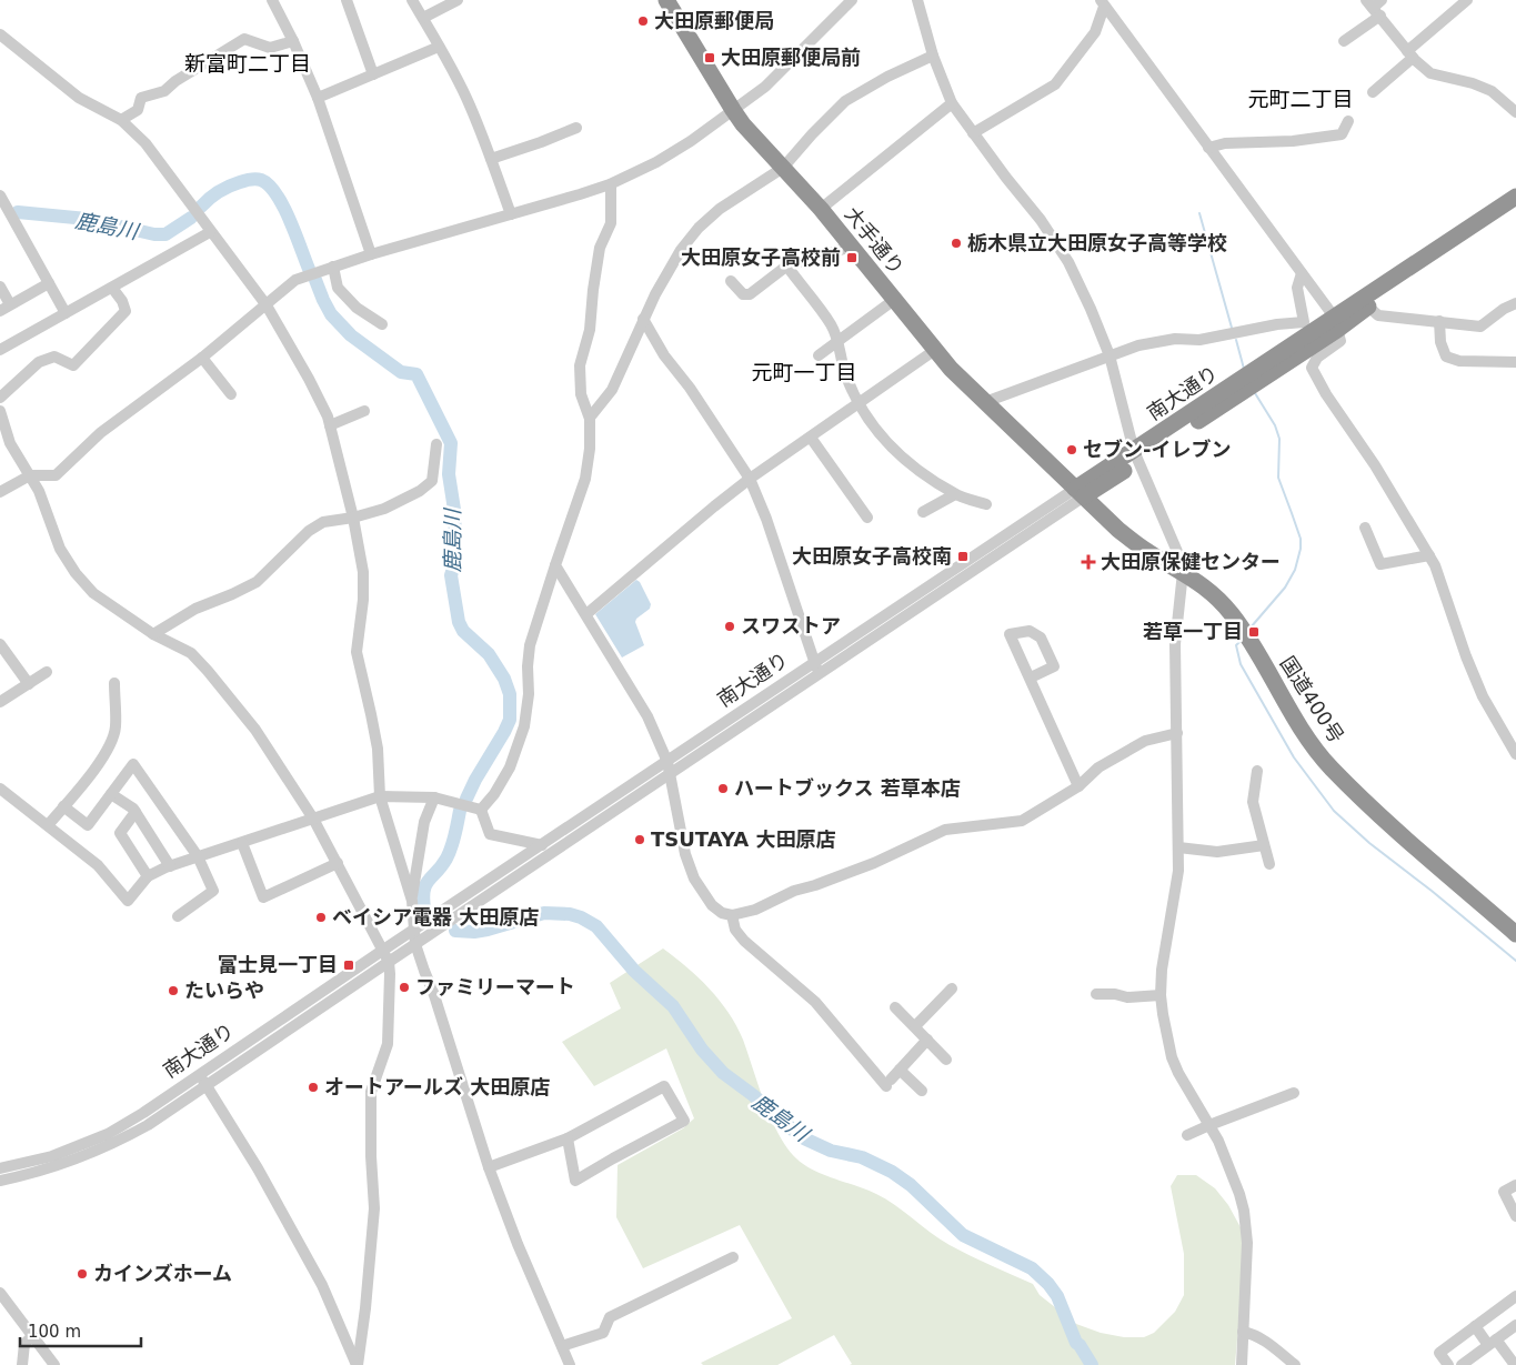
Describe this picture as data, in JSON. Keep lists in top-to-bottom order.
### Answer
{
  "streets": {
    "highway": ["大手通り", "南大通り", "国道400号"]
  },
  "crossings": [
    ["大手通り", "南大通り"],
    ["大手通り", "国道400号"],
    ["南大通り", "国道400号"]
  ],
  "districts": ["新富町二丁目", "元町二丁目", "元町一丁目"],
  "water": ["鹿島川"],
  "places": {
    "other": [
      "大田原郵便局",
      "栃木県立大田原女子高等学校",
      "セブン-イレブン",
      "スワストア",
      "ハートブックス 若草本店",
      "TSUTAYA 大田原店",
      "ベイシア電器 大田原店",
      "ファミリーマート",
      "たいらや",
      "オートアールズ 大田原店",
      "カインズホーム"
    ],
    "transit": [
      "大田原郵便局前",
      "大田原女子高校前",
      "大田原女子高校南",
      "若草一丁目",
      "富士見一丁目"
    ],
    "health": ["大田原保健センター"]
  },
  "scale_bar": "100 m"
}
